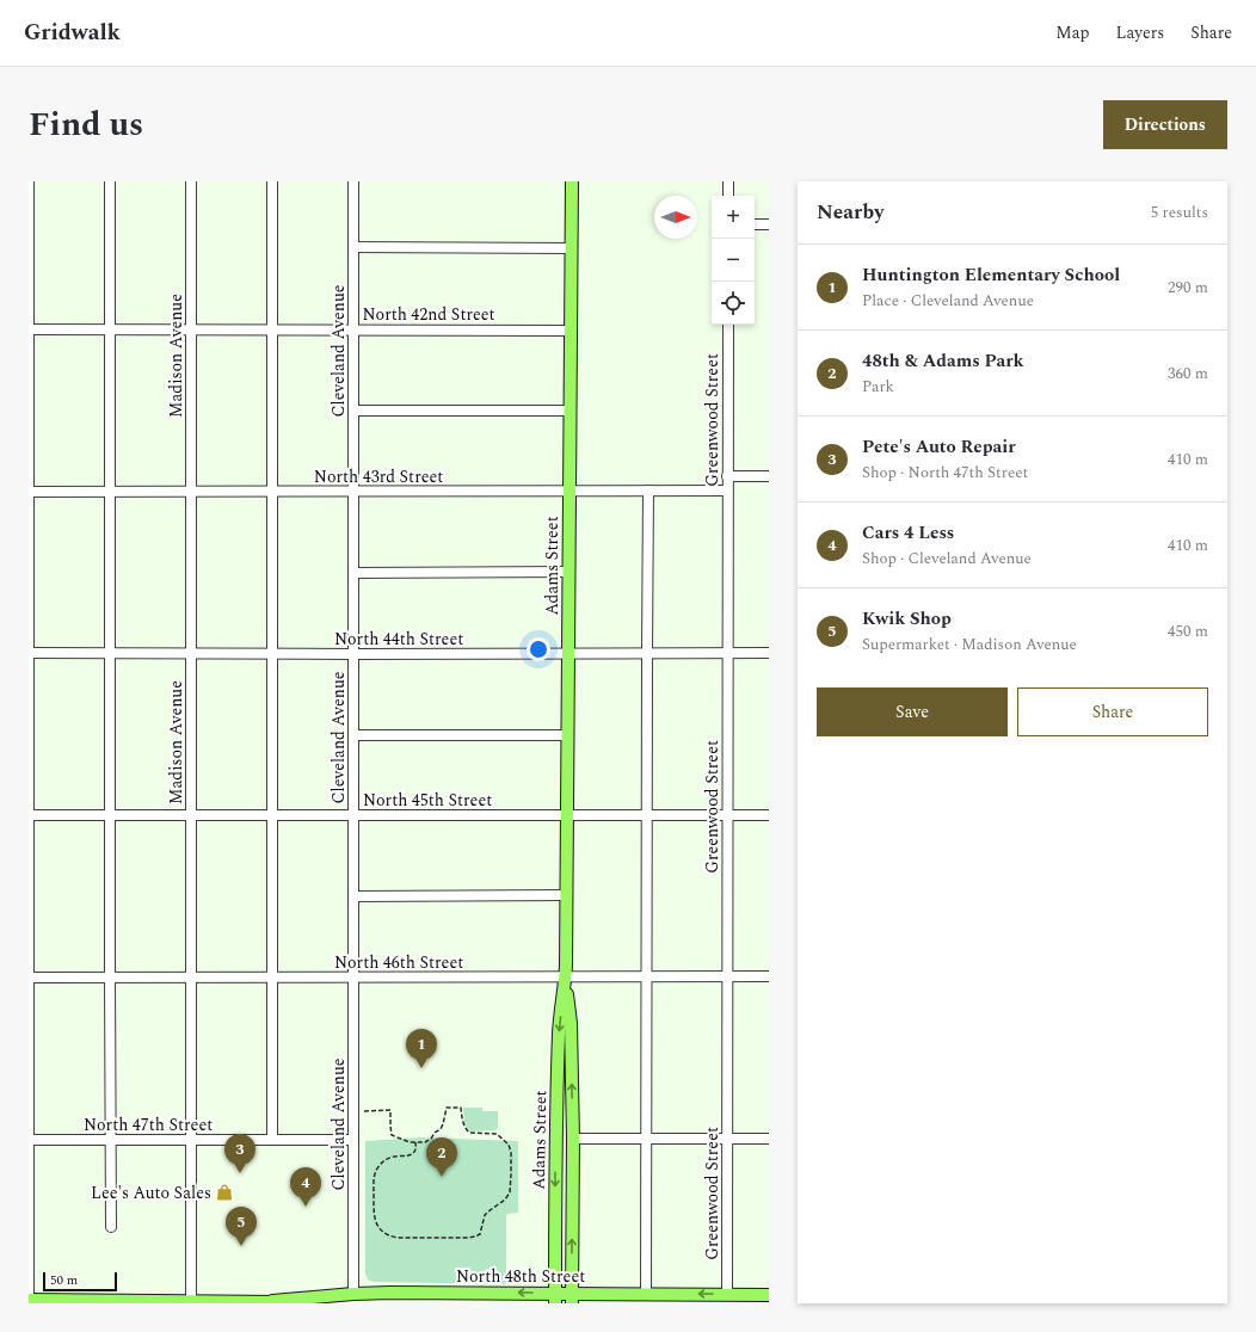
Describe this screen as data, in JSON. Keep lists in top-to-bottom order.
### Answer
{
  "streets": {
    "main road": ["Adams Street", "North 48th Street"],
    "street": [
      "North 42nd Street",
      "Cleveland Avenue",
      "Madison Avenue",
      "Greenwood Street",
      "North 43rd Street",
      "North 44th Street",
      "North 45th Street",
      "North 46th Street",
      "North 47th Street"
    ]
  },
  "crossings": [
    ["North 42nd Street", "Cleveland Avenue"],
    ["North 42nd Street", "Madison Avenue"],
    ["North 42nd Street", "Adams Street"],
    ["Cleveland Avenue", "North 43rd Street"],
    ["Cleveland Avenue", "North 44th Street"],
    ["Cleveland Avenue", "North 45th Street"],
    ["Cleveland Avenue", "North 46th Street"],
    ["Cleveland Avenue", "North 47th Street"],
    ["Cleveland Avenue", "North 48th Street"],
    ["Madison Avenue", "North 43rd Street"],
    ["Madison Avenue", "North 44th Street"],
    ["Madison Avenue", "North 45th Street"],
    ["Madison Avenue", "North 46th Street"],
    ["Madison Avenue", "North 47th Street"],
    ["Madison Avenue", "North 48th Street"],
    ["Greenwood Street", "North 43rd Street"],
    ["Greenwood Street", "North 44th Street"],
    ["Greenwood Street", "North 45th Street"],
    ["Greenwood Street", "North 46th Street"],
    ["Greenwood Street", "North 48th Street"],
    ["North 43rd Street", "Adams Street"],
    ["Adams Street", "North 44th Street"],
    ["Adams Street", "North 45th Street"],
    ["Adams Street", "North 46th Street"],
    ["Adams Street", "North 48th Street"]
  ],
  "one_way": ["North 48th Street"],
  "places": {
    "shop": ["Lee's Auto Sales"]
  },
  "scale_bar": "50 m",
  "north": "right",
  "page": {
    "header": "Gridwalk",
    "nav": ["Map", "Layers", "Share"],
    "title": "Find us",
    "buttons": [
      "Directions",
      ["Save", "Share"]
    ],
    "heading": ["Nearby", "5 results"],
    "map_buttons": ["+", "−"],
    "list": [
      {
        "mark": "1",
        "name": "Huntington Elementary School",
        "note": "Place · Cleveland Avenue",
        "value": "290 m"
      },
      {
        "mark": "2",
        "name": "48th & Adams Park",
        "note": "Park",
        "value": "360 m"
      },
      {
        "mark": "3",
        "name": "Pete's Auto Repair",
        "note": "Shop · North 47th Street",
        "value": "410 m"
      },
      {
        "mark": "4",
        "name": "Cars 4 Less",
        "note": "Shop · Cleveland Avenue",
        "value": "410 m"
      },
      {
        "mark": "5",
        "name": "Kwik Shop",
        "note": "Supermarket · Madison Avenue",
        "value": "450 m"
      }
    ],
    "pins": [
      "1",
      "3",
      "2",
      "4",
      "5"
    ],
    "scale": "50 m"
  }
}
